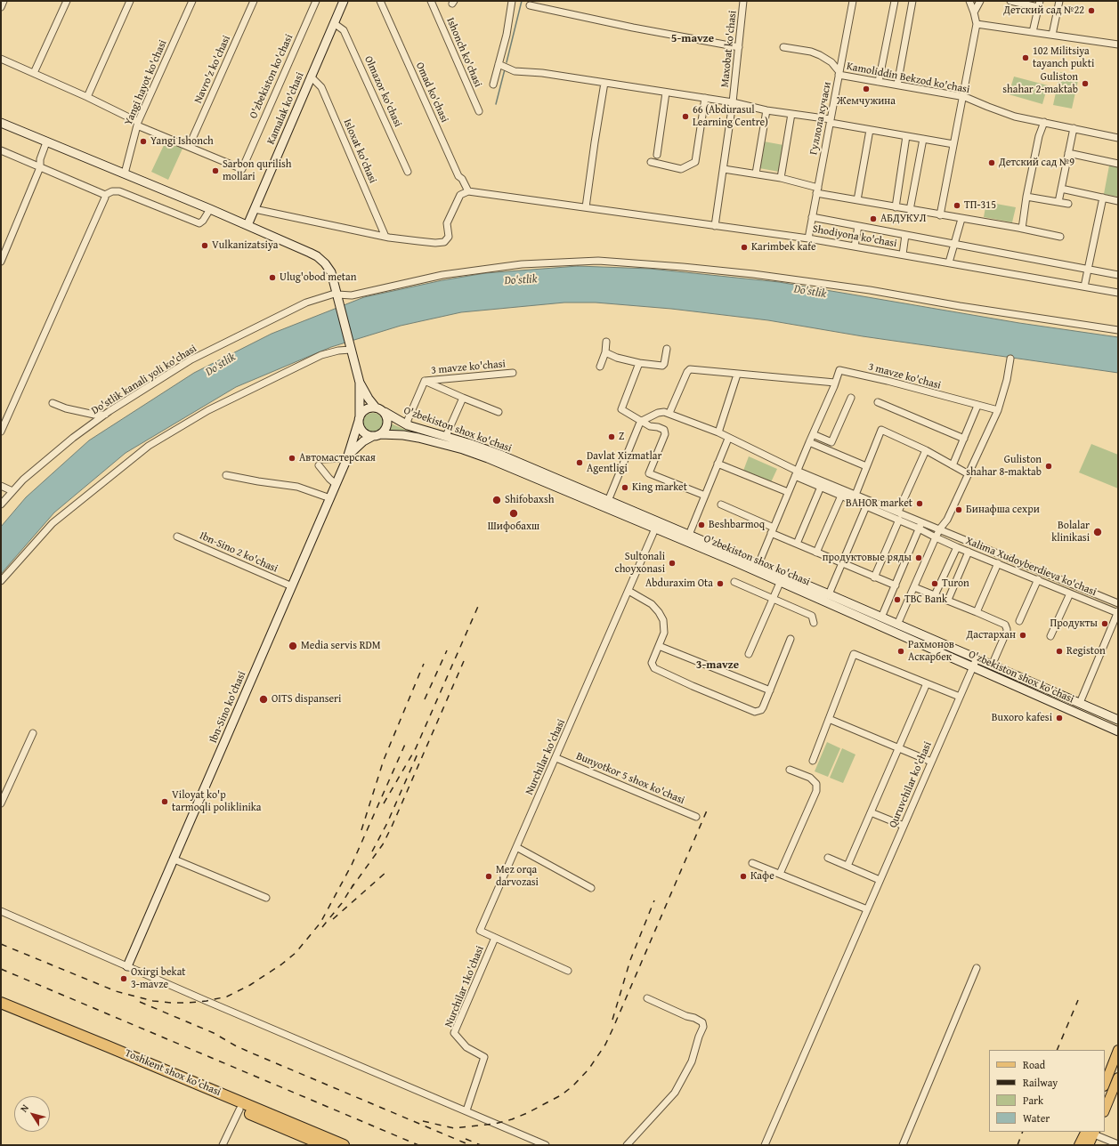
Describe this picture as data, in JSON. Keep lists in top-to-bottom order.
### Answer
{
  "streets": {
    "highway": ["Toshkent shox ko'chasi"],
    "main road": ["Kamalak ko'chasi", "O'zbekiston shox ko'chasi", "Ibn-Sino ko'chasi"],
    "street": [
      "Maxobat ko'chasi",
      "Ishonch ko'chasi",
      "Navro'z ko'chasi",
      "O'zbekiston ko'chasi",
      "Kamoliddin Bekzod ko'chasi",
      "Yangi hayot ko'chasi",
      "Olmazor ko'chasi",
      "Omad ko'chasi",
      "Гуллола кучаси",
      "Isloxat ko'chasi",
      "Shodiyona ko'chasi",
      "3 mavze ko'chasi",
      "Do'stlik kanali yoli ko'chasi",
      "Ibn-Sino 2 ko'chasi",
      "Xalima Xudoyberdieva ko'chasi",
      "Nurchilar ko'chasi",
      "Bunyotkor 5 shox ko'chasi",
      "Quruvchilar ko'chasi",
      "Nurchilar 1ko'chasi"
    ]
  },
  "crossings": [
    ["Maxobat ko'chasi", "Shodiyona ko'chasi"],
    ["Navro'z ko'chasi", "O'zbekiston ko'chasi"],
    ["Kamoliddin Bekzod ko'chasi", "Гуллола кучаси"],
    ["Olmazor ko'chasi", "Kamalak ko'chasi"],
    ["Omad ko'chasi", "Shodiyona ko'chasi"],
    ["Kamalak ko'chasi", "Isloxat ko'chasi"],
    ["Гуллола кучаси", "Shodiyona ko'chasi"],
    ["3 mavze ko'chasi", "O'zbekiston shox ko'chasi"],
    ["3 mavze ko'chasi", "Xalima Xudoyberdieva ko'chasi"],
    ["O'zbekiston shox ko'chasi", "Nurchilar ko'chasi"],
    ["O'zbekiston shox ko'chasi", "Quruvchilar ko'chasi"],
    ["Ibn-Sino 2 ko'chasi", "Ibn-Sino ko'chasi"],
    ["Nurchilar ko'chasi", "Bunyotkor 5 shox ko'chasi"],
    ["Nurchilar ko'chasi", "Nurchilar 1ko'chasi"]
  ],
  "districts": ["5-mavze", "3-mavze"],
  "water": ["Do'stlik"],
  "places": [
    "Детский сад №22",
    "102 Militsiya tayanch pukti",
    "Guliston shahar 2-maktab",
    "Жемчужина",
    "66 (Abdurasul Learning Centre)",
    "Yangi Ishonch",
    "Детский сад №9",
    "Sarbon qurilish mollari",
    "ТП-315",
    "АБДУКУЛ",
    "Vulkanizatsiya",
    "Karimbek kafe",
    "Ulug'obod metan",
    "Z",
    "Автомастерская",
    "Davlat Xizmatlar Agentligi",
    "Guliston shahar 8-maktab",
    "King market",
    "Shifobaxsh",
    "BAHOR market",
    "Бинафша сехри",
    "Шифобахш",
    "Beshbarmoq",
    "Bolalar klinikasi",
    "продуктовые ряды",
    "Sultonali choyxonasi",
    "Abduraxim Ota",
    "Turon",
    "TBC Bank",
    "Продукты",
    "Дастархан",
    "Media servis RDM",
    "Рахмонов Аскарбек",
    "Registon",
    "OITS dispanseri",
    "Buxoro kafesi",
    "Viloyat ko'p tarmoqli poliklinika",
    "Mez orqa darvozasi",
    "Кафе",
    "Oxirgi bekat 3-mavze"
  ],
  "legend": [
    "Road",
    "Railway",
    "Park",
    "Water"
  ],
  "north": "top left"
}
